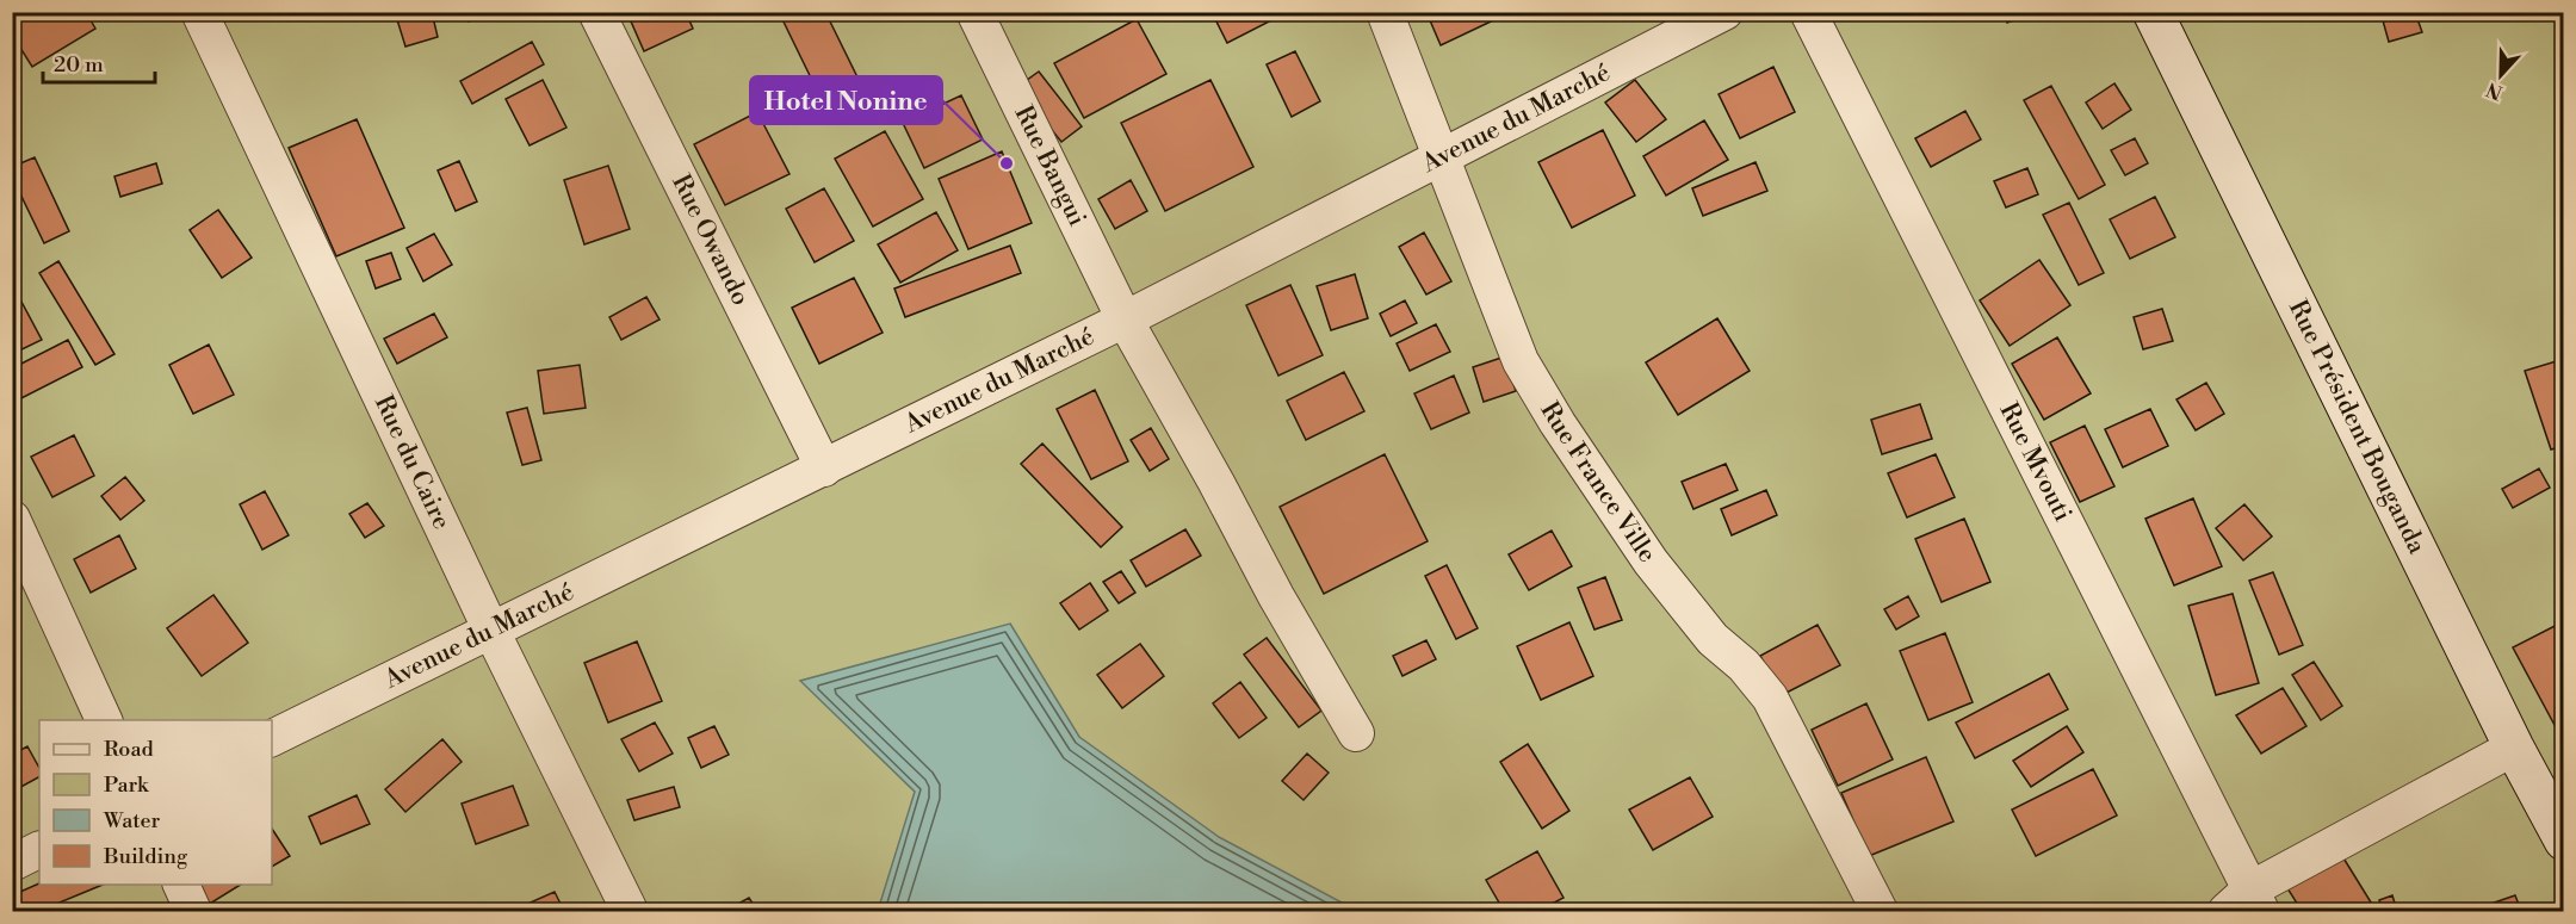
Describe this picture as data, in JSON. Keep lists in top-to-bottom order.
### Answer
{
  "streets": {
    "street": [
      "Avenue du Marché",
      "Rue Bangui",
      "Rue Owando",
      "Rue Président Bouganda",
      "Rue du Caire",
      "Rue Mvouti",
      "Rue France Ville"
    ]
  },
  "crossings": [
    ["Avenue du Marché", "Rue Bangui"],
    ["Avenue du Marché", "Rue Owando"],
    ["Avenue du Marché", "Rue du Caire"],
    ["Avenue du Marché", "Rue France Ville"]
  ],
  "places": ["Hotel Nonine"],
  "legend": [
    "Road",
    "Park",
    "Water",
    "Building"
  ],
  "scale_bar": "20 m",
  "north": "bottom"
}
